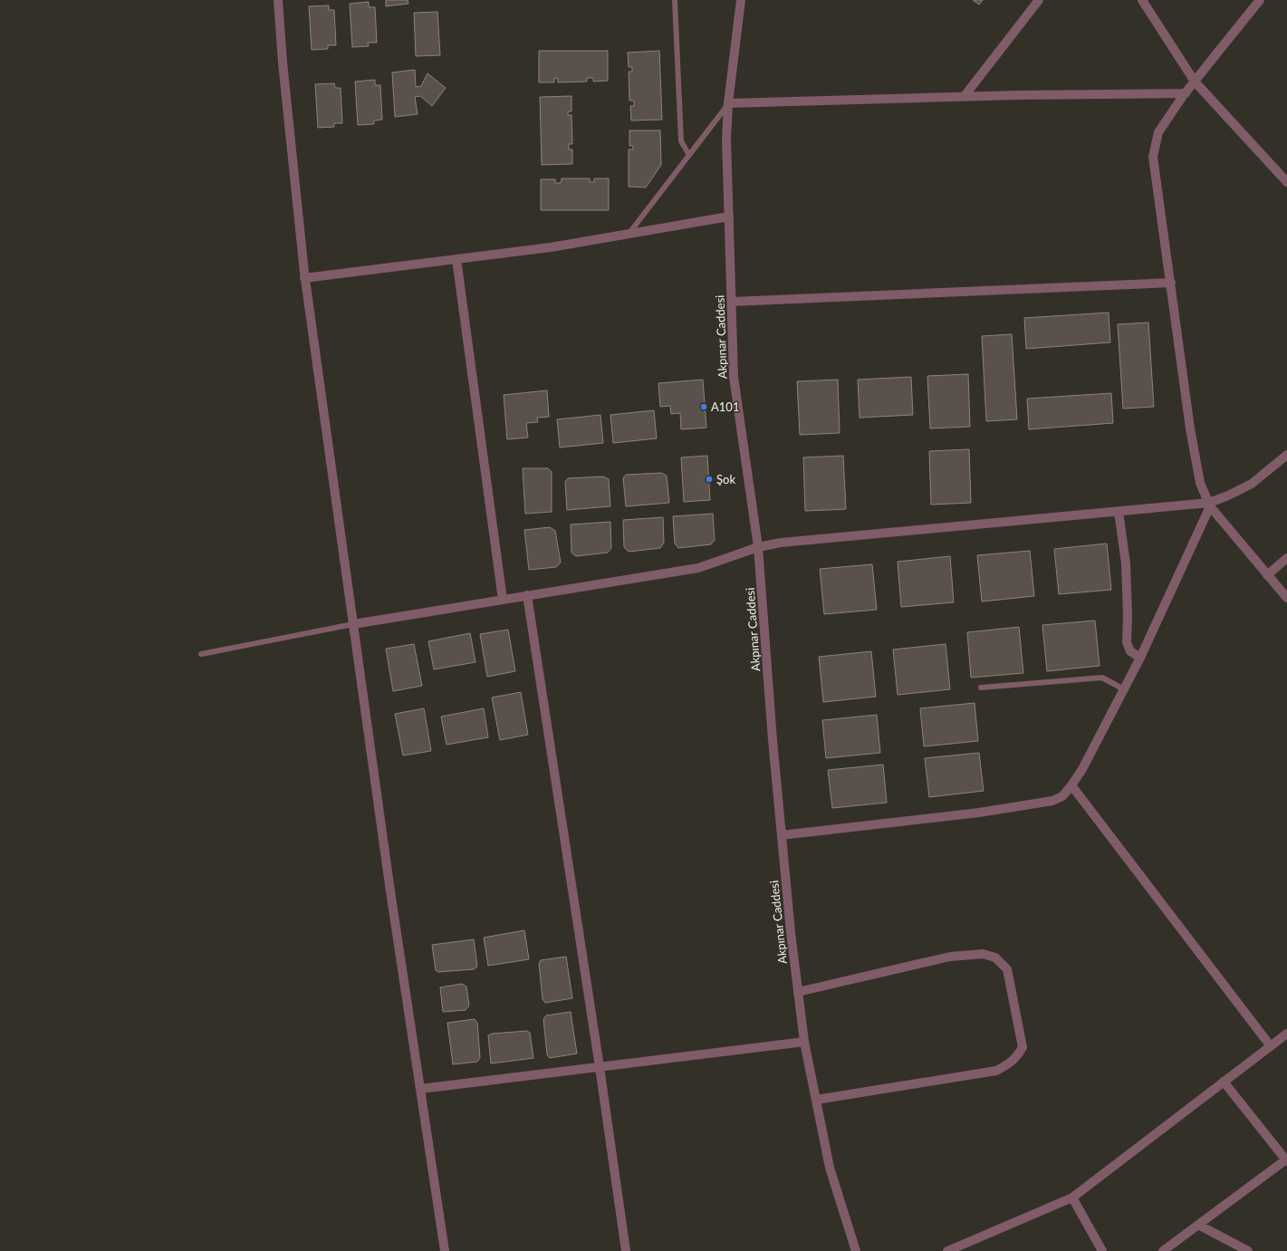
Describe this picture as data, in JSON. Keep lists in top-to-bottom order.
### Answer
{
  "streets": {
    "street": ["Akpınar Caddesi"]
  },
  "places": ["A101", "Şok"]
}
